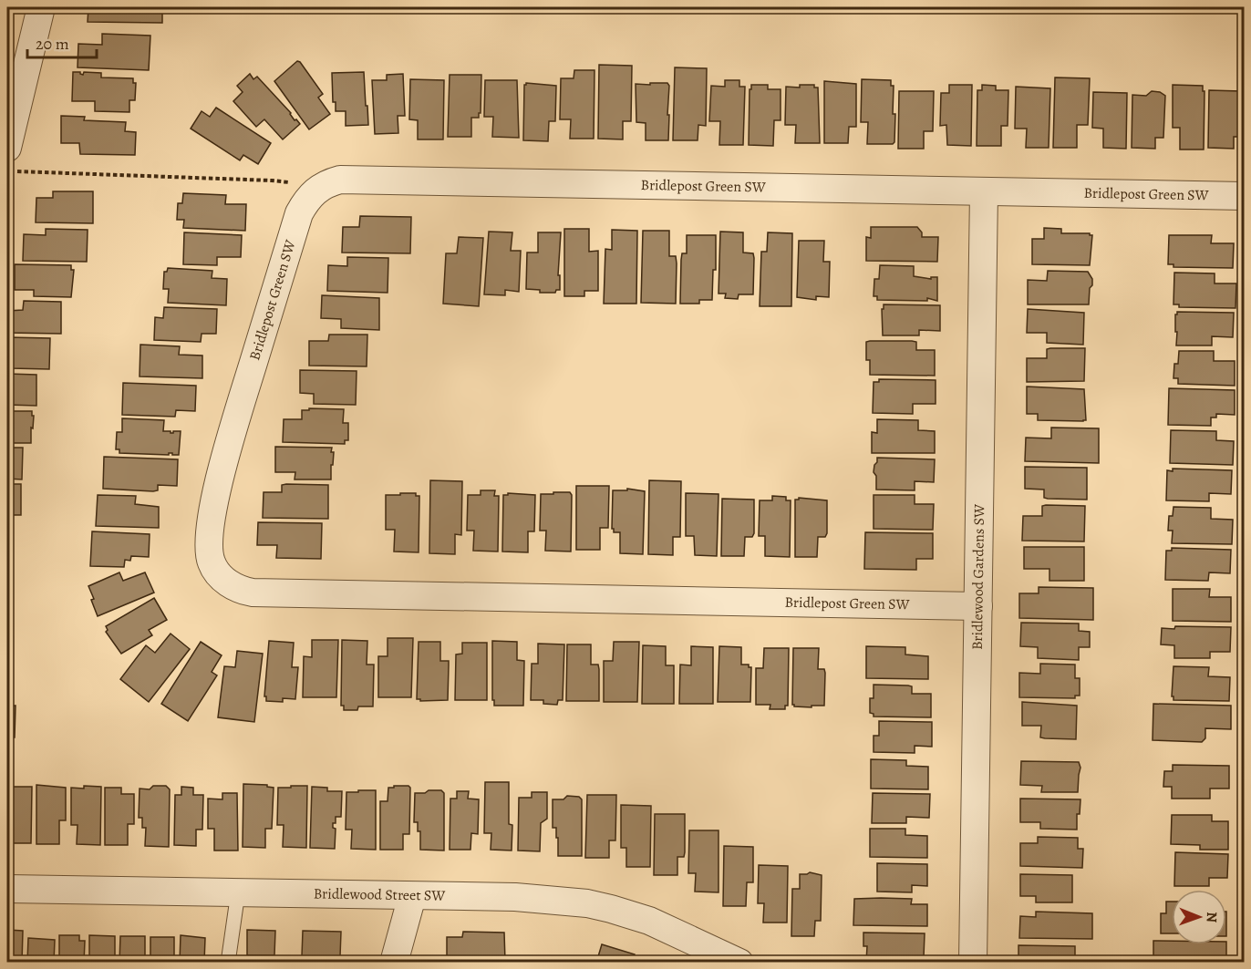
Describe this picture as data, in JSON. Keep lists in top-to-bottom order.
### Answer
{
  "streets": {
    "street": ["Bridlepost Green SW", "Bridlewood Gardens SW", "Bridlewood Street SW"]
  },
  "crossings": [
    ["Bridlepost Green SW", "Bridlewood Gardens SW"]
  ],
  "scale_bar": "20 m",
  "north": "right"
}
